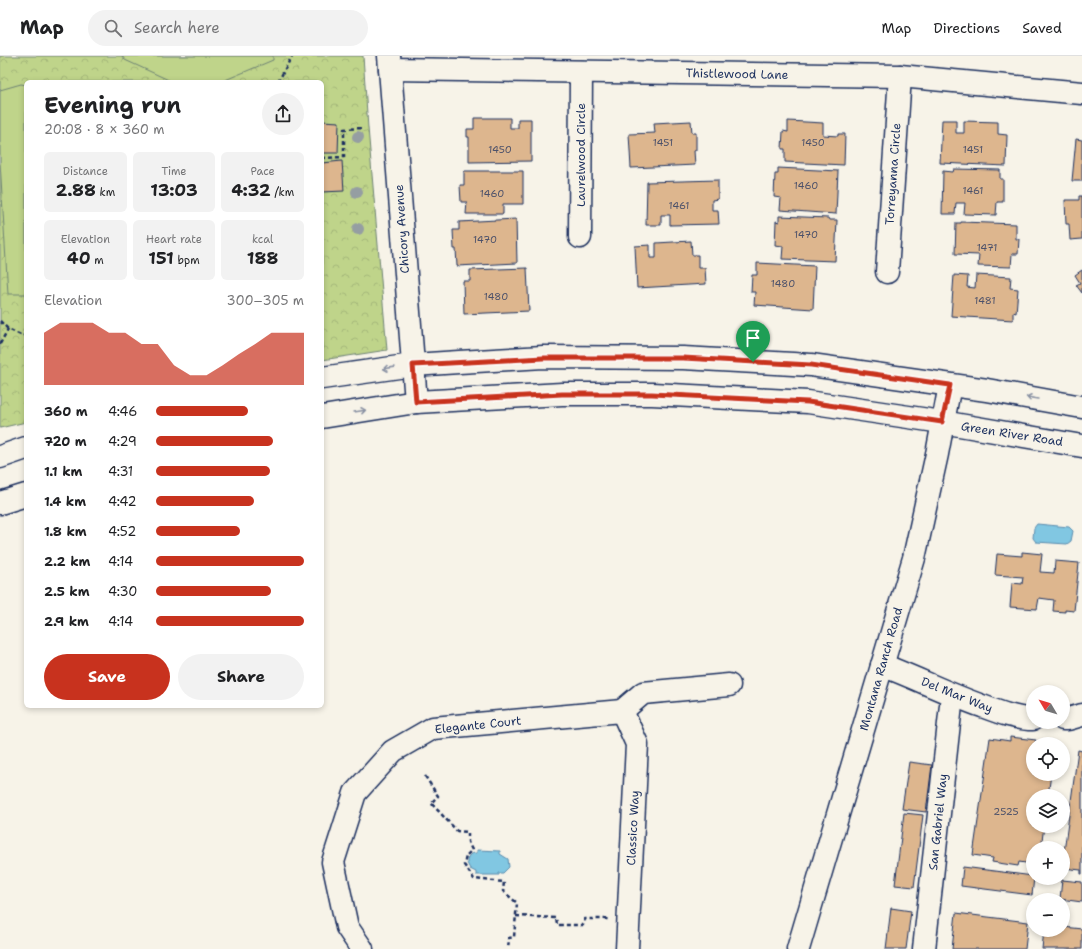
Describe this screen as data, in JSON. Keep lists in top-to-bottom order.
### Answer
{
  "streets": {
    "street": [
      "Thistlewood Lane",
      "Laurelwood Circle",
      "Torreyanna Circle",
      "Chicory Avenue",
      "Green River Road",
      "Montana Ranch Road",
      "Del Mar Way",
      "Elegante Court",
      "San Gabriel Way",
      "Classico Way"
    ]
  },
  "crossings": [
    ["Thistlewood Lane", "Laurelwood Circle"],
    ["Thistlewood Lane", "Torreyanna Circle"],
    ["Thistlewood Lane", "Chicory Avenue"],
    ["Chicory Avenue", "Green River Road"],
    ["Green River Road", "Montana Ranch Road"],
    ["Montana Ranch Road", "Del Mar Way"],
    ["Del Mar Way", "San Gabriel Way"],
    ["Elegante Court", "Classico Way"]
  ],
  "house_numbers": [
    "1451",
    "1450",
    "1450",
    "1451",
    "1460",
    "1461",
    "1460",
    "1461",
    "1470",
    "1470",
    "1471",
    "1480",
    "1480",
    "1481",
    "2525"
  ],
  "north": "top left",
  "page": {
    "header": "Map",
    "search": "Search here",
    "nav": ["Map", "Directions", "Saved"],
    "heading": ["Evening run", "20:08 · 8 × 360 m"],
    "stats": [
      ["Distance", "2.88 km"],
      ["Time", "13:03"],
      ["Pace", "4:32 /km"],
      ["Elevation", "40 m"],
      ["Heart rate", "151 bpm"],
      ["kcal", "188"]
    ],
    "chart": ["Elevation", "300–305 m"],
    "list": [
      {
        "name": "360 m",
        "note": "4:46"
      },
      {
        "name": "720 m",
        "note": "4:29"
      },
      {
        "name": "1.1 km",
        "note": "4:31"
      },
      {
        "name": "1.4 km",
        "note": "4:42"
      },
      {
        "name": "1.8 km",
        "note": "4:52"
      },
      {
        "name": "2.2 km",
        "note": "4:14"
      },
      {
        "name": "2.5 km",
        "note": "4:30"
      },
      {
        "name": "2.9 km",
        "note": "4:14"
      }
    ],
    "buttons": ["Save", "Share"],
    "map_buttons": ["+", "−"]
  }
}
